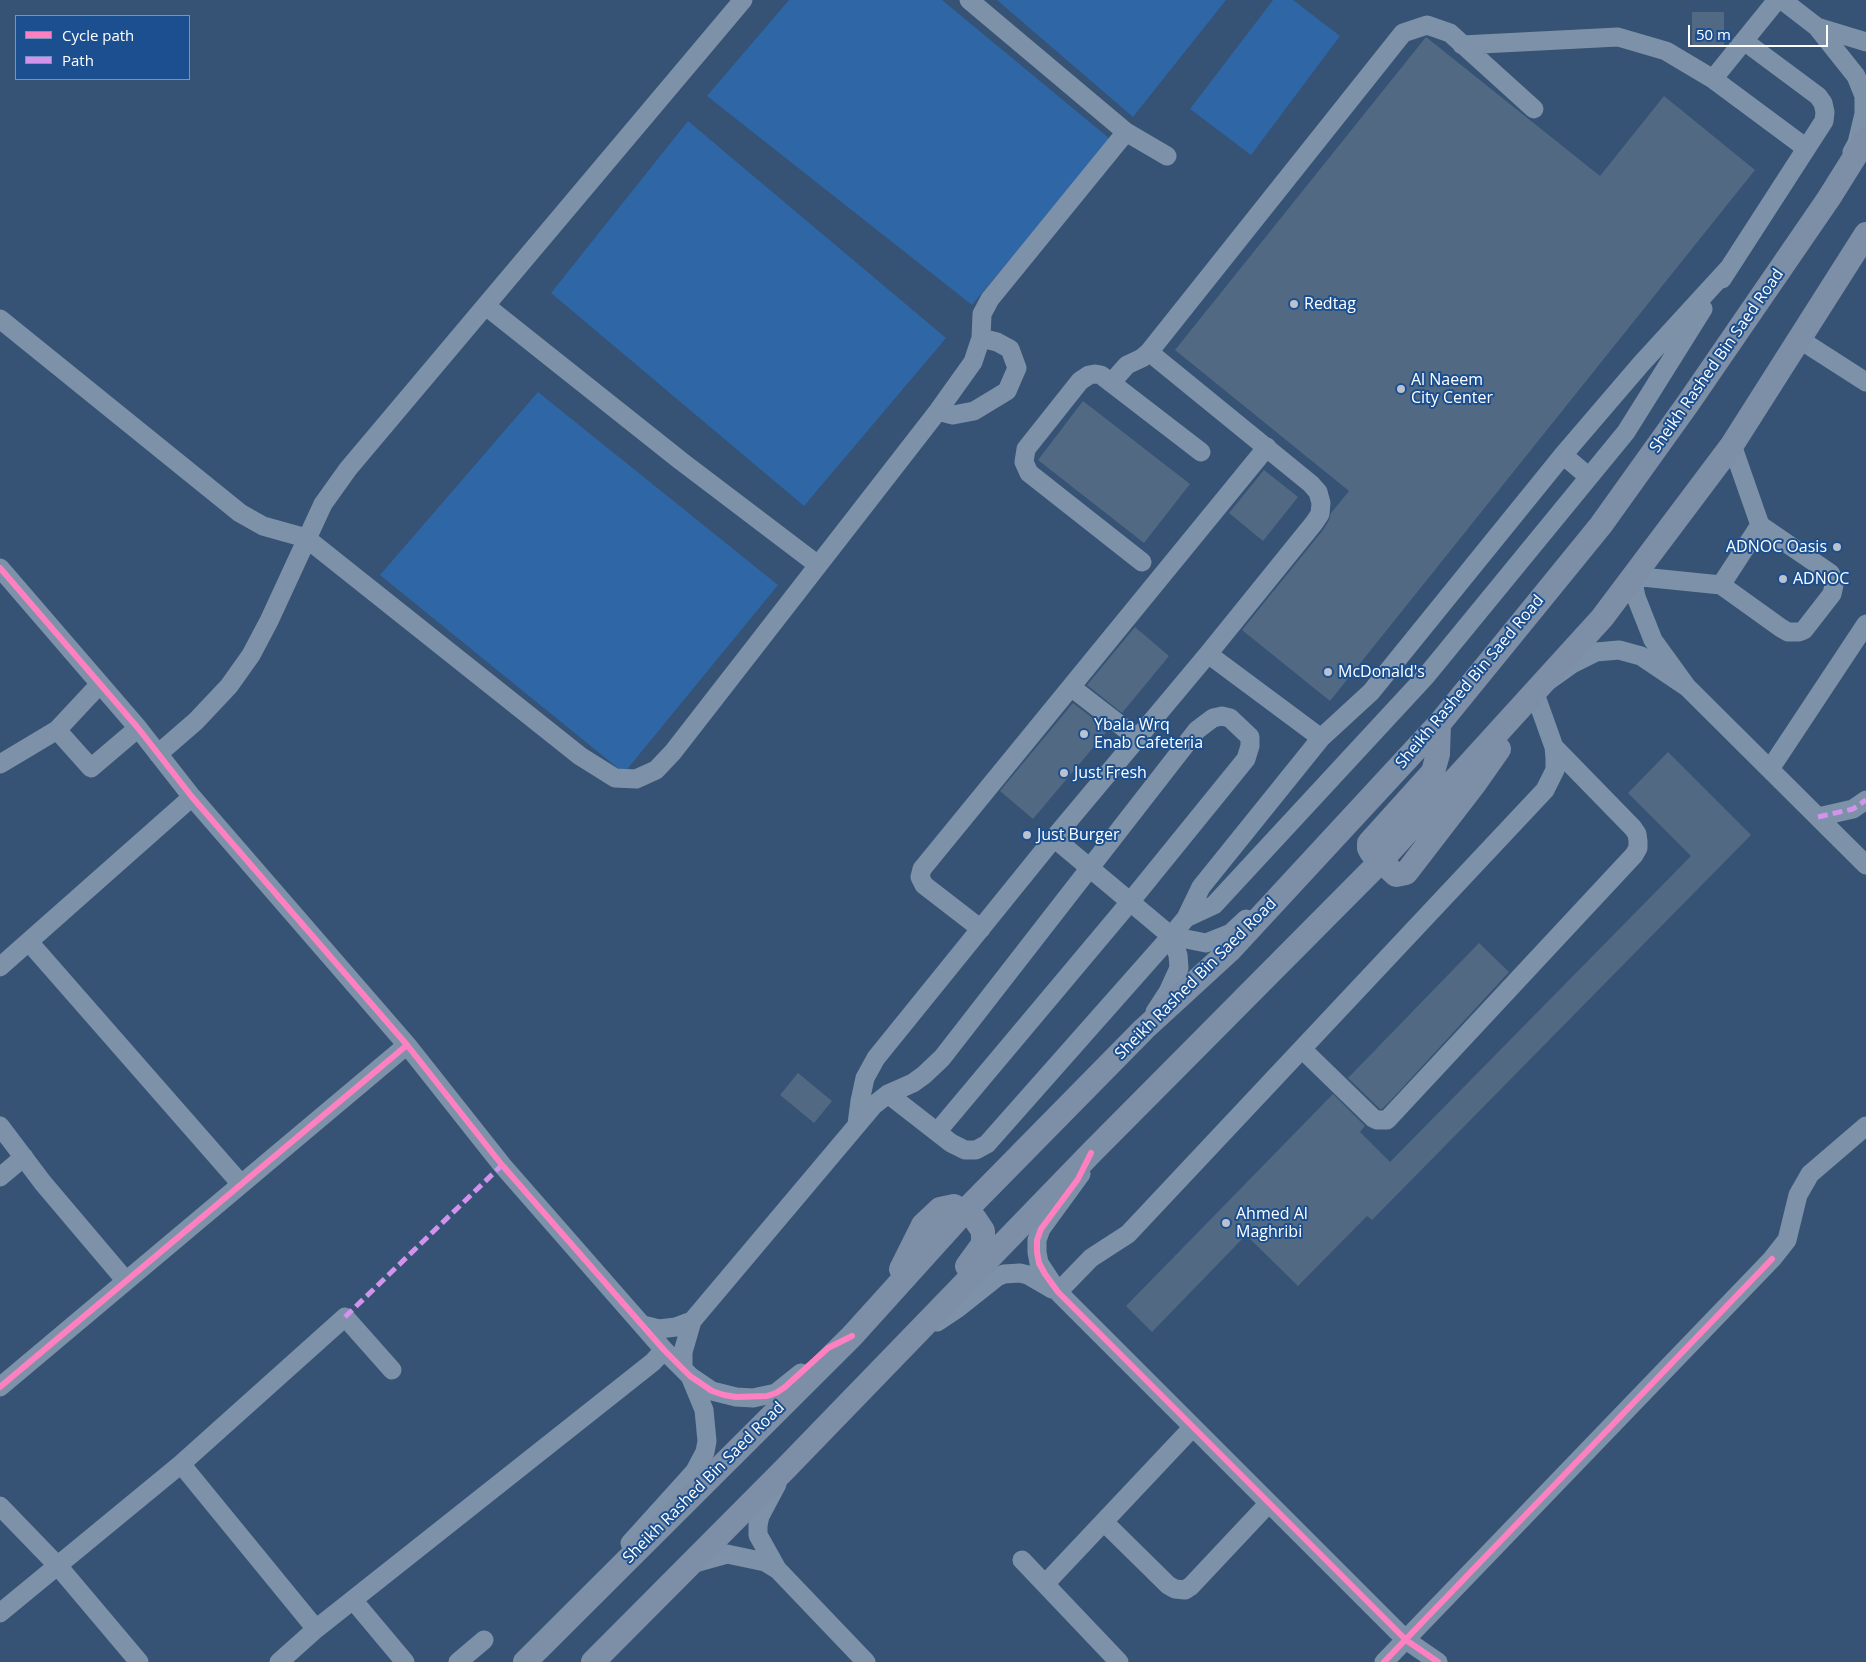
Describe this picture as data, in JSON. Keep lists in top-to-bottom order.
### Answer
{
  "streets": {
    "main road": ["Sheikh Rashed Bin Saed Road"]
  },
  "places": [
    "Redtag",
    "Al Naeem City Center",
    "ADNOC Oasis",
    "ADNOC",
    "McDonald's",
    "Ybala Wrq Enab Cafeteria",
    "Just Fresh",
    "Just Burger",
    "Ahmed Al Maghribi"
  ],
  "legend": ["Cycle path", "Path"],
  "scale_bar": "50 m"
}
